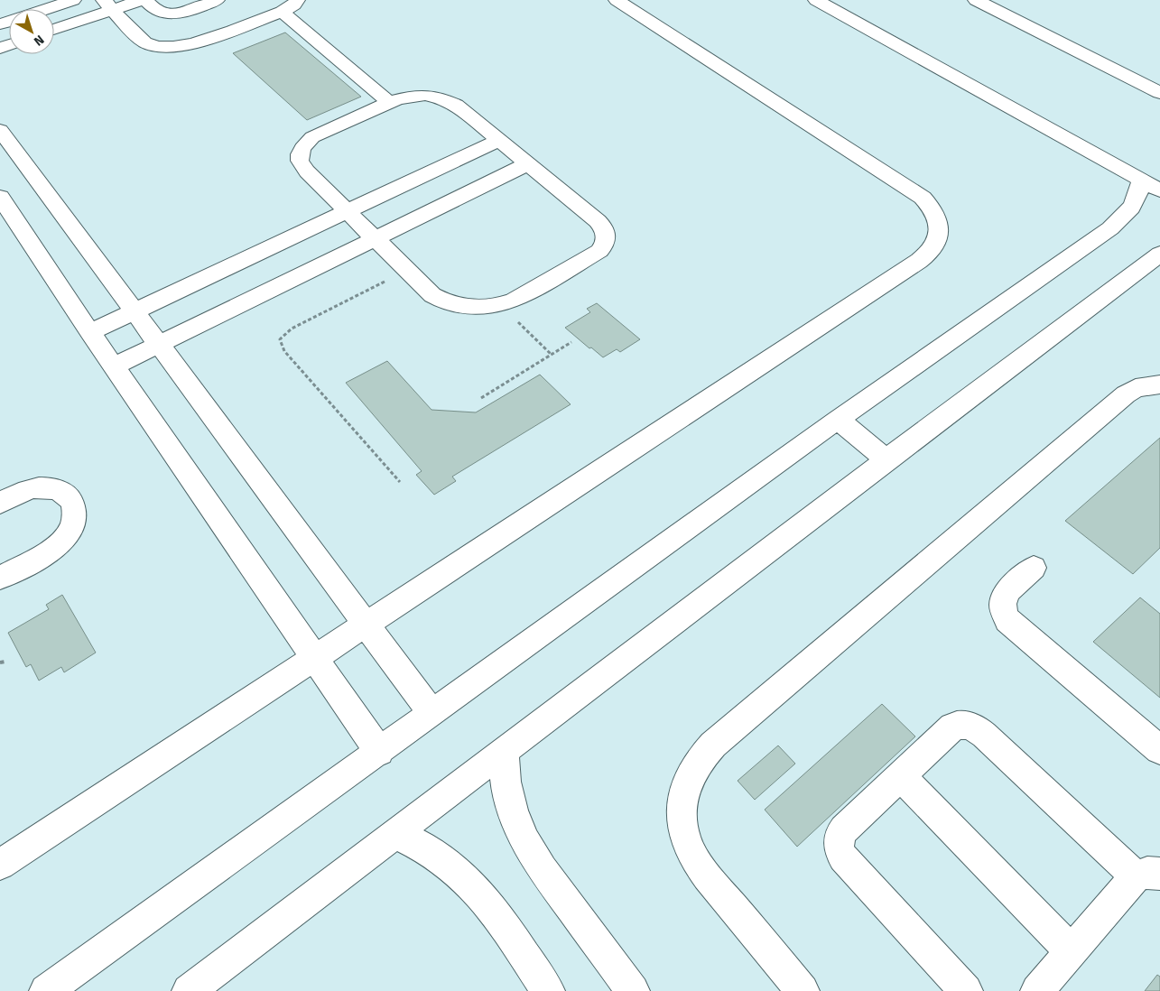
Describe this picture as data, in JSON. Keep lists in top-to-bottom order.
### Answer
{
  "north": "bottom right"
}
